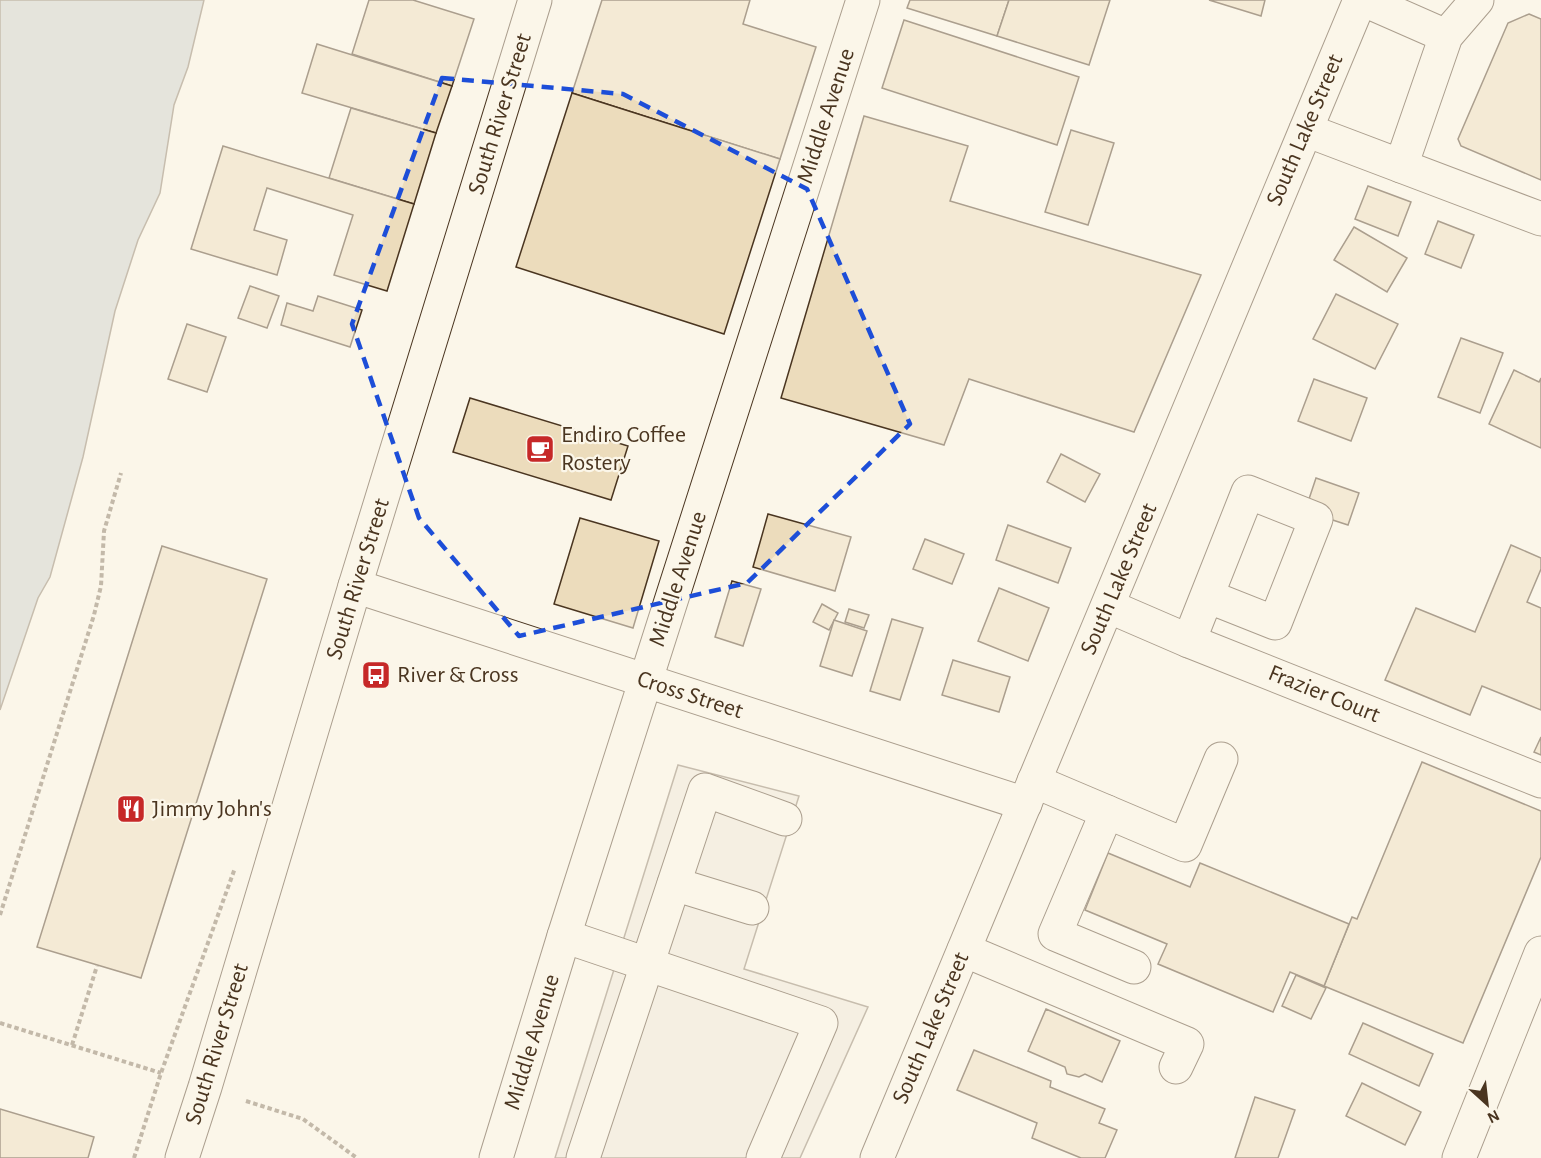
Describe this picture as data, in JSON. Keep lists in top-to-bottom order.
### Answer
{
  "streets": {
    "street": [
      "South River Street",
      "Middle Avenue",
      "South Lake Street",
      "Frazier Court",
      "Cross Street"
    ]
  },
  "crossings": [
    ["South River Street", "Cross Street"],
    ["Middle Avenue", "Cross Street"],
    ["South Lake Street", "Frazier Court"],
    ["South Lake Street", "Cross Street"]
  ],
  "places": {
    "cafe": ["Endiro Coffee Rostery"],
    "bus stop": ["River & Cross"],
    "restaurant": ["Jimmy John's"]
  },
  "north": "bottom right"
}
